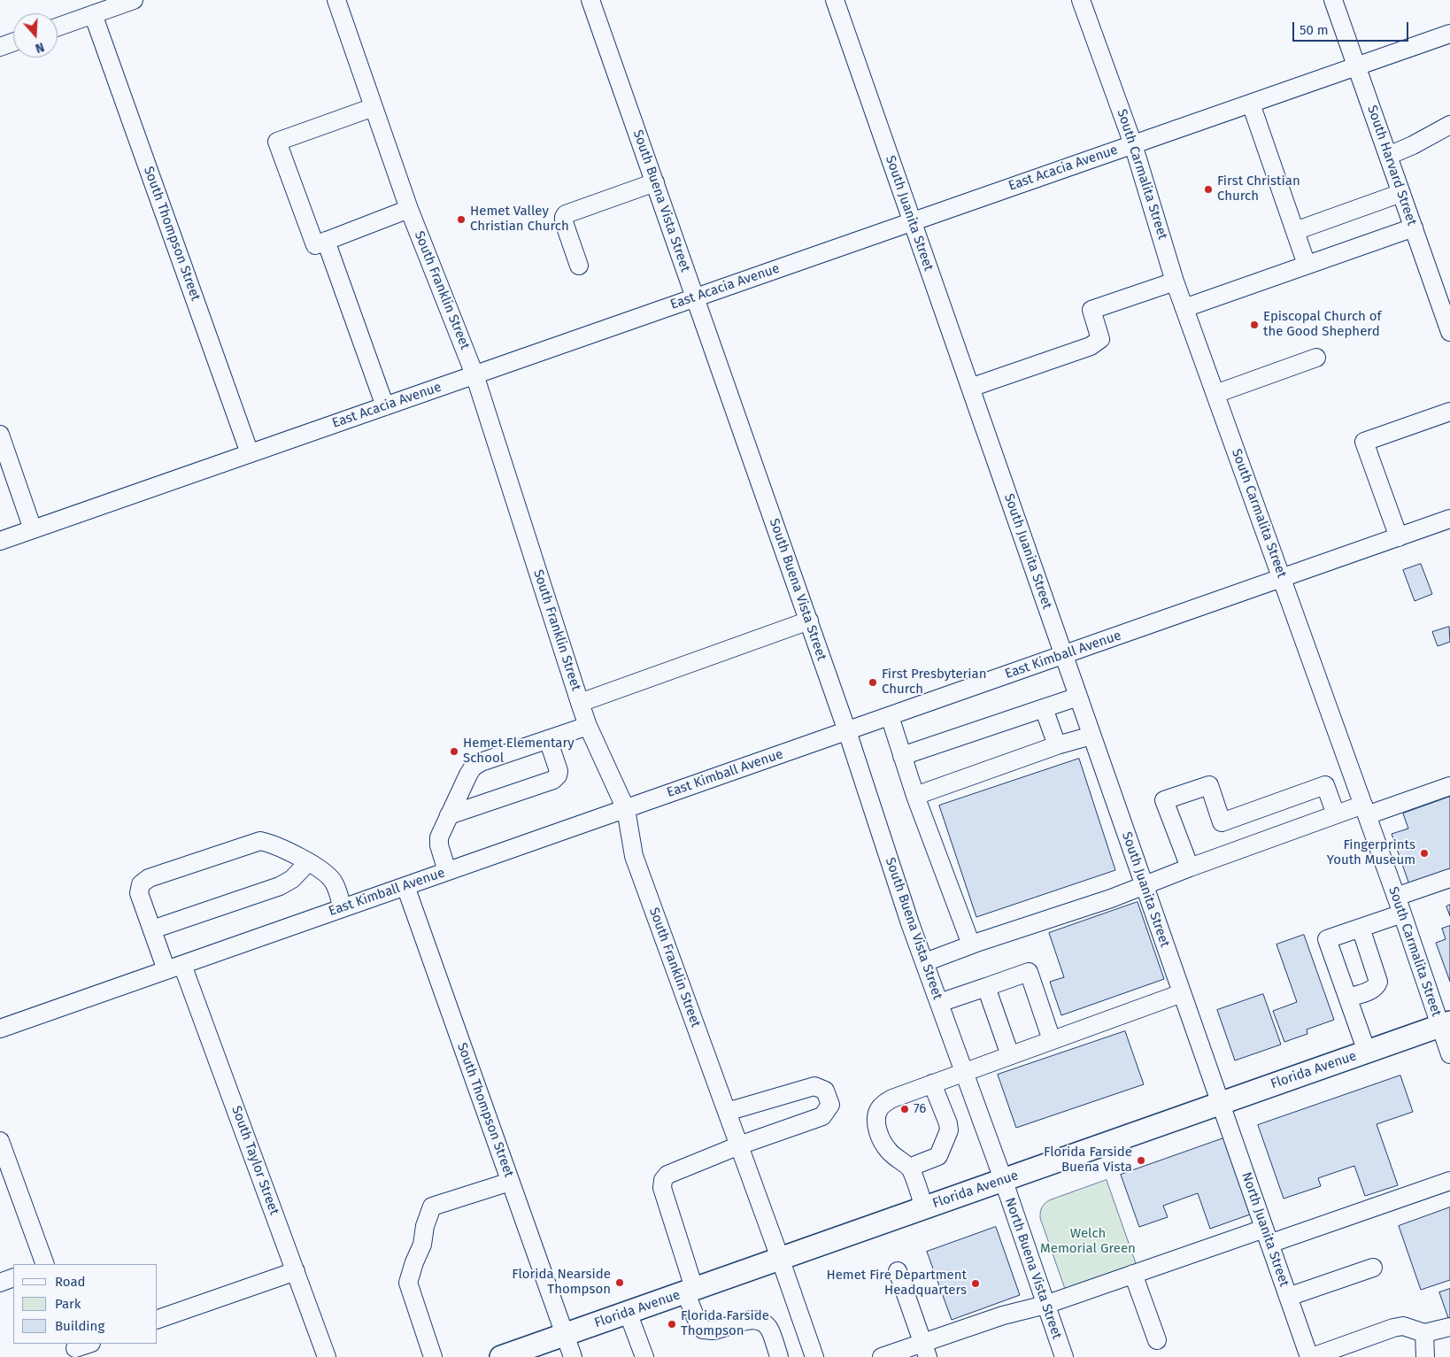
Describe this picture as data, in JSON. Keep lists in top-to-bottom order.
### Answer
{
  "streets": {
    "main road": ["Florida Avenue"],
    "street": [
      "South Harvard Street",
      "East Acacia Avenue",
      "South Carmalita Street",
      "South Buena Vista Street",
      "South Juanita Street",
      "South Thompson Street",
      "South Franklin Street",
      "East Kimball Avenue",
      "South Taylor Street",
      "North Juanita Street",
      "North Buena Vista Street"
    ]
  },
  "crossings": [
    ["South Harvard Street", "East Acacia Avenue"],
    ["East Acacia Avenue", "South Carmalita Street"],
    ["East Acacia Avenue", "South Buena Vista Street"],
    ["East Acacia Avenue", "South Juanita Street"],
    ["East Acacia Avenue", "South Thompson Street"],
    ["East Acacia Avenue", "South Franklin Street"],
    ["South Carmalita Street", "East Kimball Avenue"],
    ["South Carmalita Street", "Florida Avenue"],
    ["South Buena Vista Street", "East Kimball Avenue"],
    ["South Buena Vista Street", "Florida Avenue"],
    ["South Buena Vista Street", "North Buena Vista Street"],
    ["South Juanita Street", "East Kimball Avenue"],
    ["South Juanita Street", "Florida Avenue"],
    ["South Juanita Street", "North Juanita Street"],
    ["South Thompson Street", "East Kimball Avenue"],
    ["South Thompson Street", "Florida Avenue"],
    ["South Franklin Street", "East Kimball Avenue"],
    ["South Franklin Street", "Florida Avenue"],
    ["East Kimball Avenue", "South Taylor Street"],
    ["Florida Avenue", "North Juanita Street"],
    ["Florida Avenue", "North Buena Vista Street"]
  ],
  "parks": ["Welch Memorial Green"],
  "places": [
    "First Christian Church",
    "Hemet Valley Christian Church",
    "Episcopal Church of the Good Shepherd",
    "First Presbyterian Church",
    "Hemet Elementary School",
    "Fingerprints Youth Museum",
    "76",
    "Florida Farside Buena Vista",
    "Florida Nearside Thompson",
    "Hemet Fire Department Headquarters",
    "Florida Farside Thompson"
  ],
  "legend": ["Road", "Park", "Building"],
  "scale_bar": "50 m",
  "north": "bottom"
}
